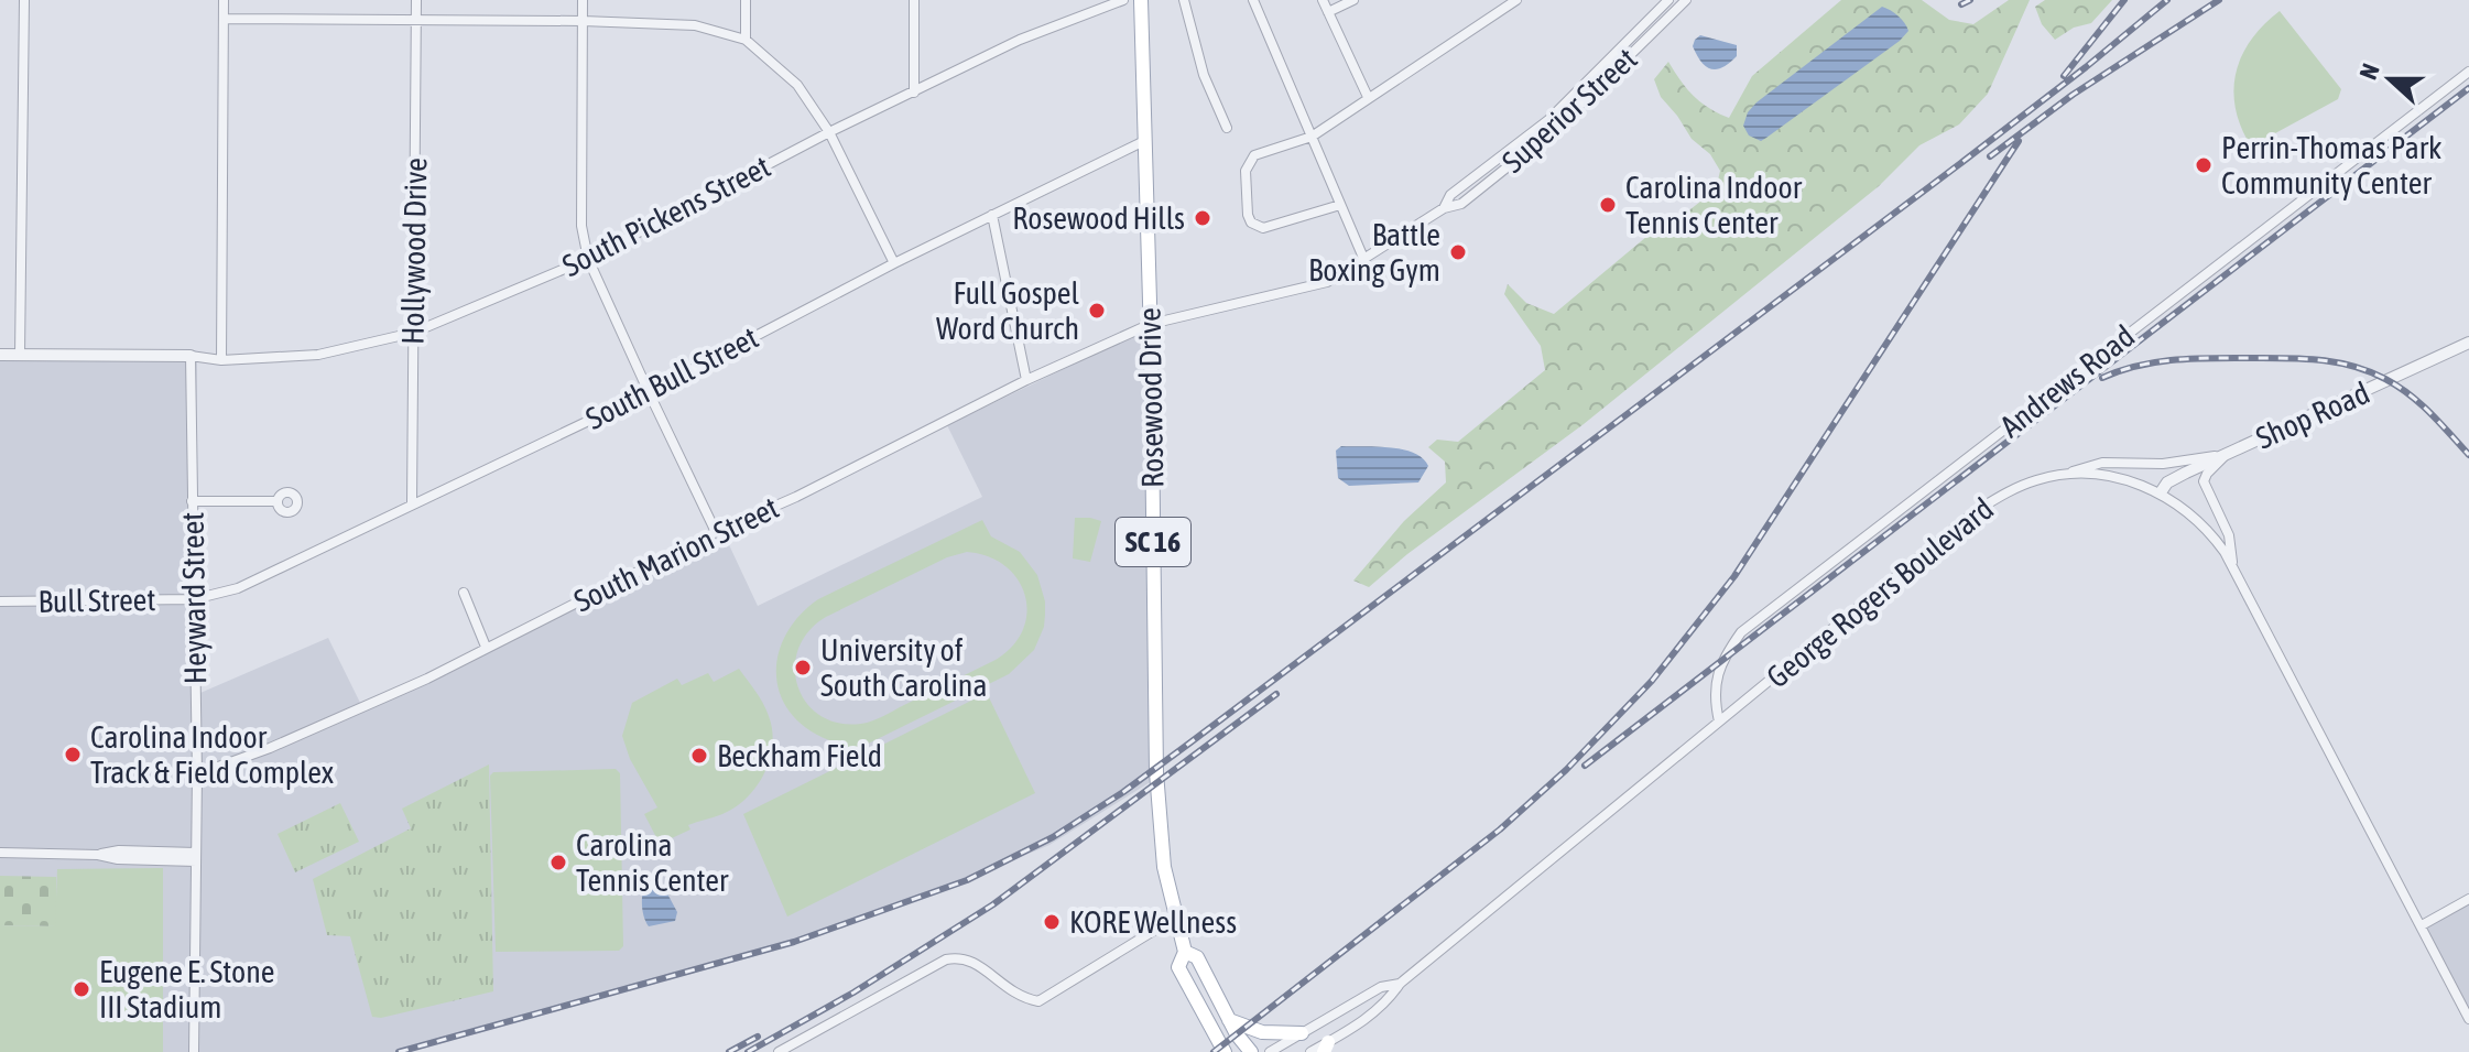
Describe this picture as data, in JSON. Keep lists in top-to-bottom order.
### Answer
{
  "streets": {
    "main road": ["Rosewood Drive", "SC 16"],
    "street": [
      "Superior Street",
      "South Pickens Street",
      "Hollywood Drive",
      "South Bull Street",
      "Andrews Road",
      "Shop Road",
      "South Marion Street",
      "George Rogers Boulevard",
      "Heyward Street",
      "Bull Street"
    ]
  },
  "crossings": [
    ["Superior Street", "Rosewood Drive"],
    ["Superior Street", "South Marion Street"],
    ["South Pickens Street", "Hollywood Drive"],
    ["South Pickens Street", "Heyward Street"],
    ["Hollywood Drive", "South Bull Street"],
    ["South Bull Street", "Rosewood Drive"],
    ["South Bull Street", "Heyward Street"],
    ["South Bull Street", "Bull Street"],
    ["Andrews Road", "George Rogers Boulevard"],
    ["Rosewood Drive", "South Marion Street"],
    ["Shop Road", "George Rogers Boulevard"],
    ["South Marion Street", "Heyward Street"],
    ["Heyward Street", "Bull Street"]
  ],
  "places": [
    "Perrin-Thomas Park Community Center",
    "Carolina Indoor Tennis Center",
    "Rosewood Hills",
    "Battle Boxing Gym",
    "Full Gospel Word Church",
    "University of South Carolina",
    "Carolina Indoor Track & Field Complex",
    "Beckham Field",
    "Carolina Tennis Center",
    "KORE Wellness",
    "Eugene E. Stone III Stadium"
  ],
  "north": "left"
}
